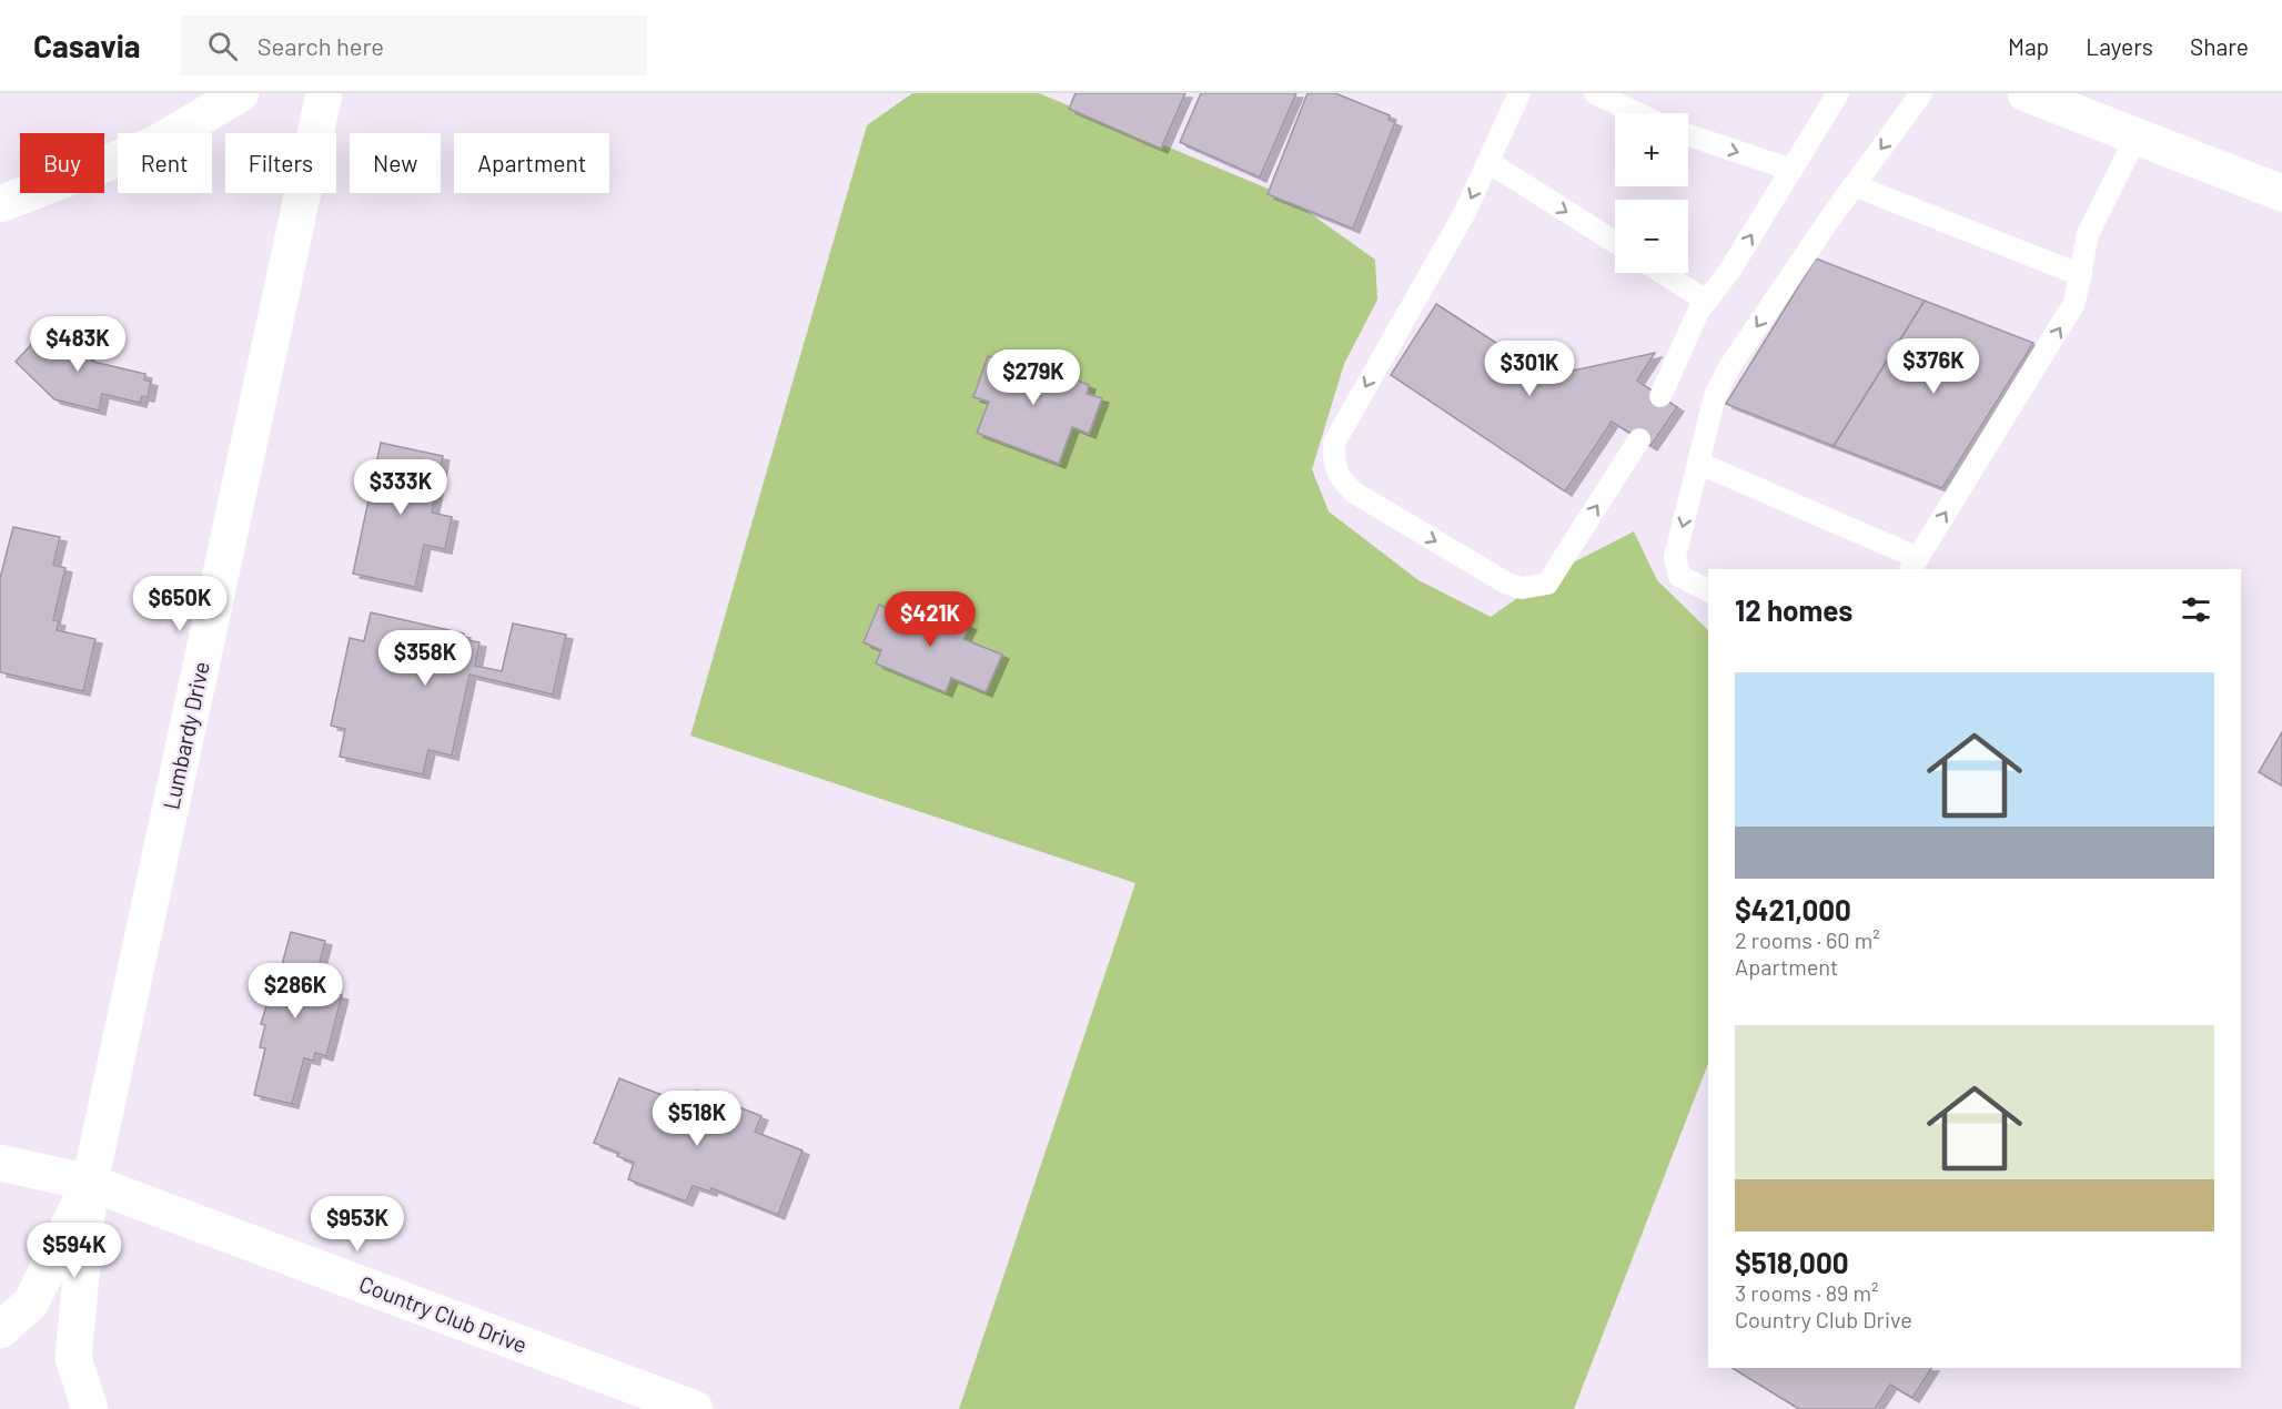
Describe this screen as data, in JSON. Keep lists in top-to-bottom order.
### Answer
{
  "streets": {
    "street": ["Lumbardy Drive", "Country Club Drive"]
  },
  "crossings": [
    ["Lumbardy Drive", "Country Club Drive"]
  ],
  "page": {
    "header": "Casavia",
    "search": "Search here",
    "nav": ["Map", "Layers", "Share"],
    "map_buttons": ["+", "−"],
    "chip": [
      "Buy",
      "Rent",
      "Filters",
      "New",
      "Apartment"
    ],
    "price": [
      "$483K",
      "$376K",
      "$301K",
      "$279K",
      "$333K",
      "$650K",
      "$421K",
      "$358K",
      "$286K",
      "$518K",
      "$953K",
      "$594K"
    ],
    "heading": "12 homes",
    "list": [
      {
        "name": "$421,000",
        "note": "2 rooms · 60 m² · Apartment"
      },
      {
        "name": "$518,000",
        "note": "3 rooms · 89 m² · Country Club Drive"
      }
    ]
  }
}
